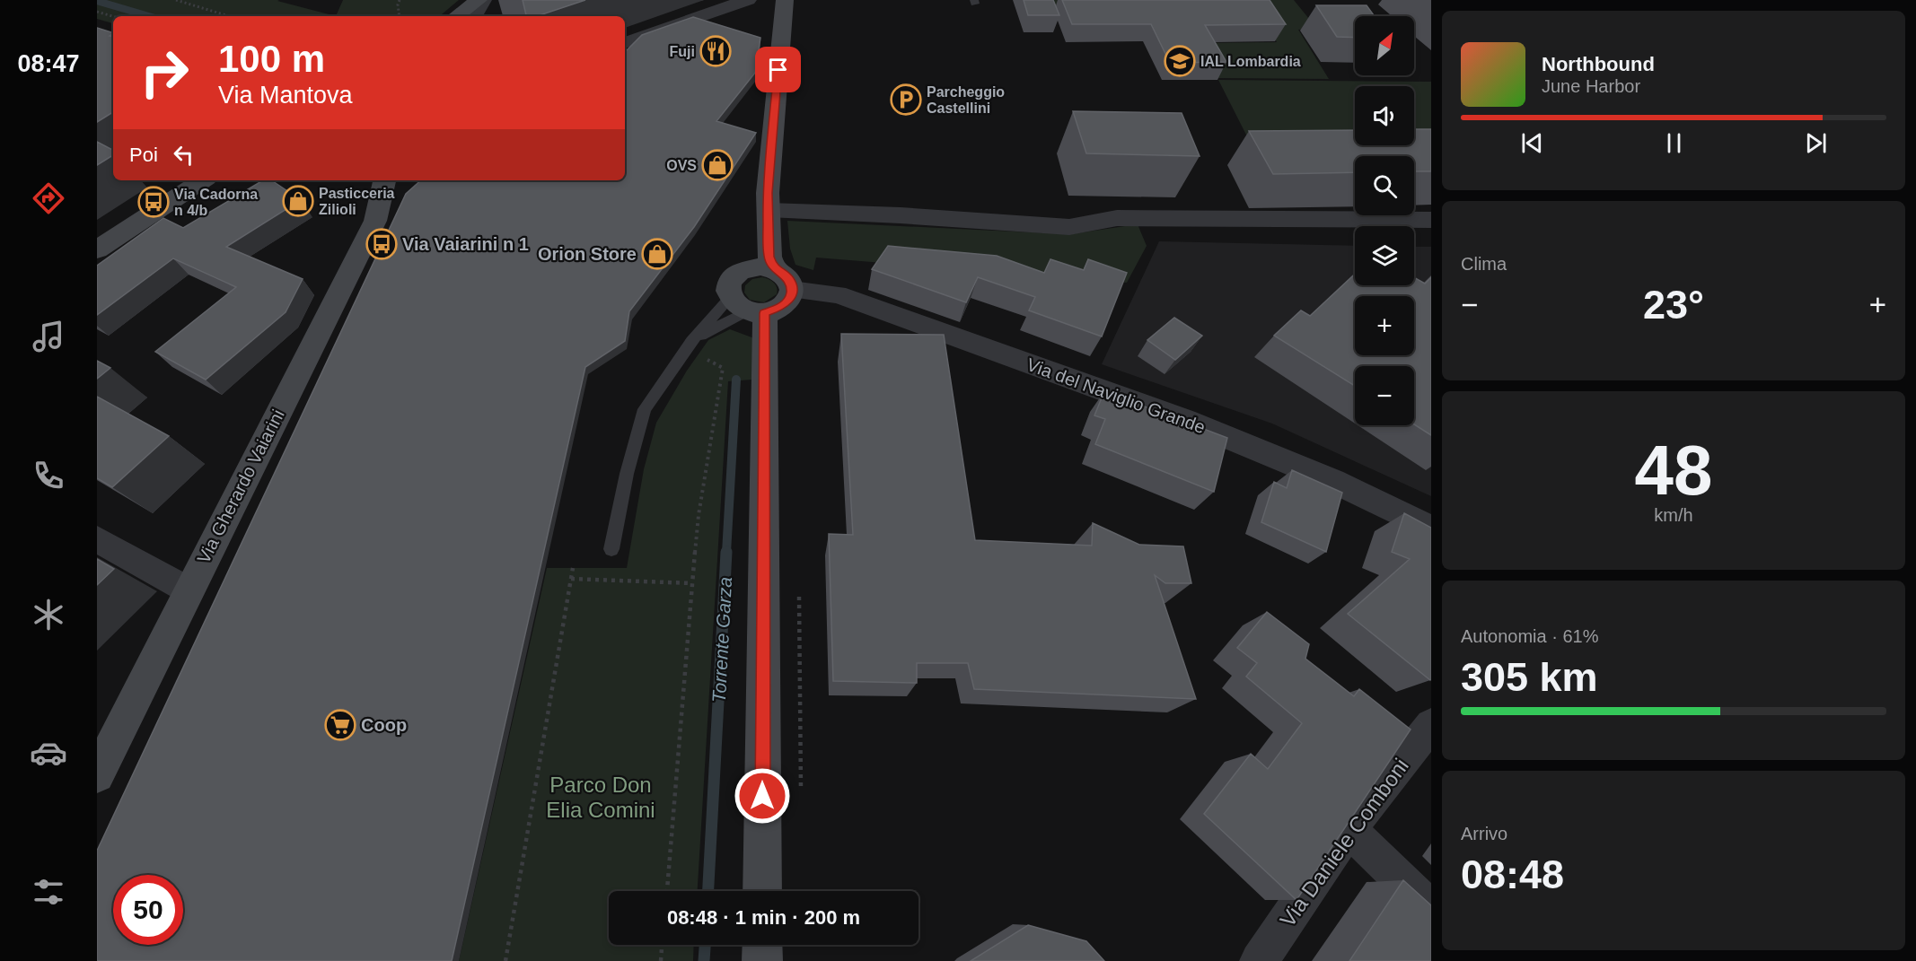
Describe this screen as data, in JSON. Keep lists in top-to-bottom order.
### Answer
{
  "streets": {
    "main road": ["Via Gherardo Vaiarini"],
    "street": ["Via del Naviglio Grande", "Via Daniele Comboni"]
  },
  "water": ["Torrente Garza"],
  "parks": ["Parco Don Elia Comini"],
  "places": {
    "restaurant": ["Fuji"],
    "school or university": ["IAL Lombardia"],
    "parking": ["Parcheggio Castellini"],
    "shop": ["OVS", "Pasticceria Zilioli", "Orion Store"],
    "bus stop": ["Via Cadorna n 4/b", "Via Vaiarini n 1"],
    "supermarket": ["Coop"]
  },
  "north": "top right",
  "page": {
    "tabs": "08:47",
    "map_buttons": ["+", "−"],
    "turn": ["100 m", "Via Mantova"],
    "song": ["Northbound", "June Harbor"],
    "then": "Poi",
    "tile": [
      "Clima",
      ["48", "km/h"],
      ["Autonomia · 61%", "305 km"],
      ["Arrivo", "08:48"]
    ],
    "heat": ["−", "23°", "+"],
    "limit": "50",
    "trip": "08:48 · 1 min · 200 m"
  }
}
